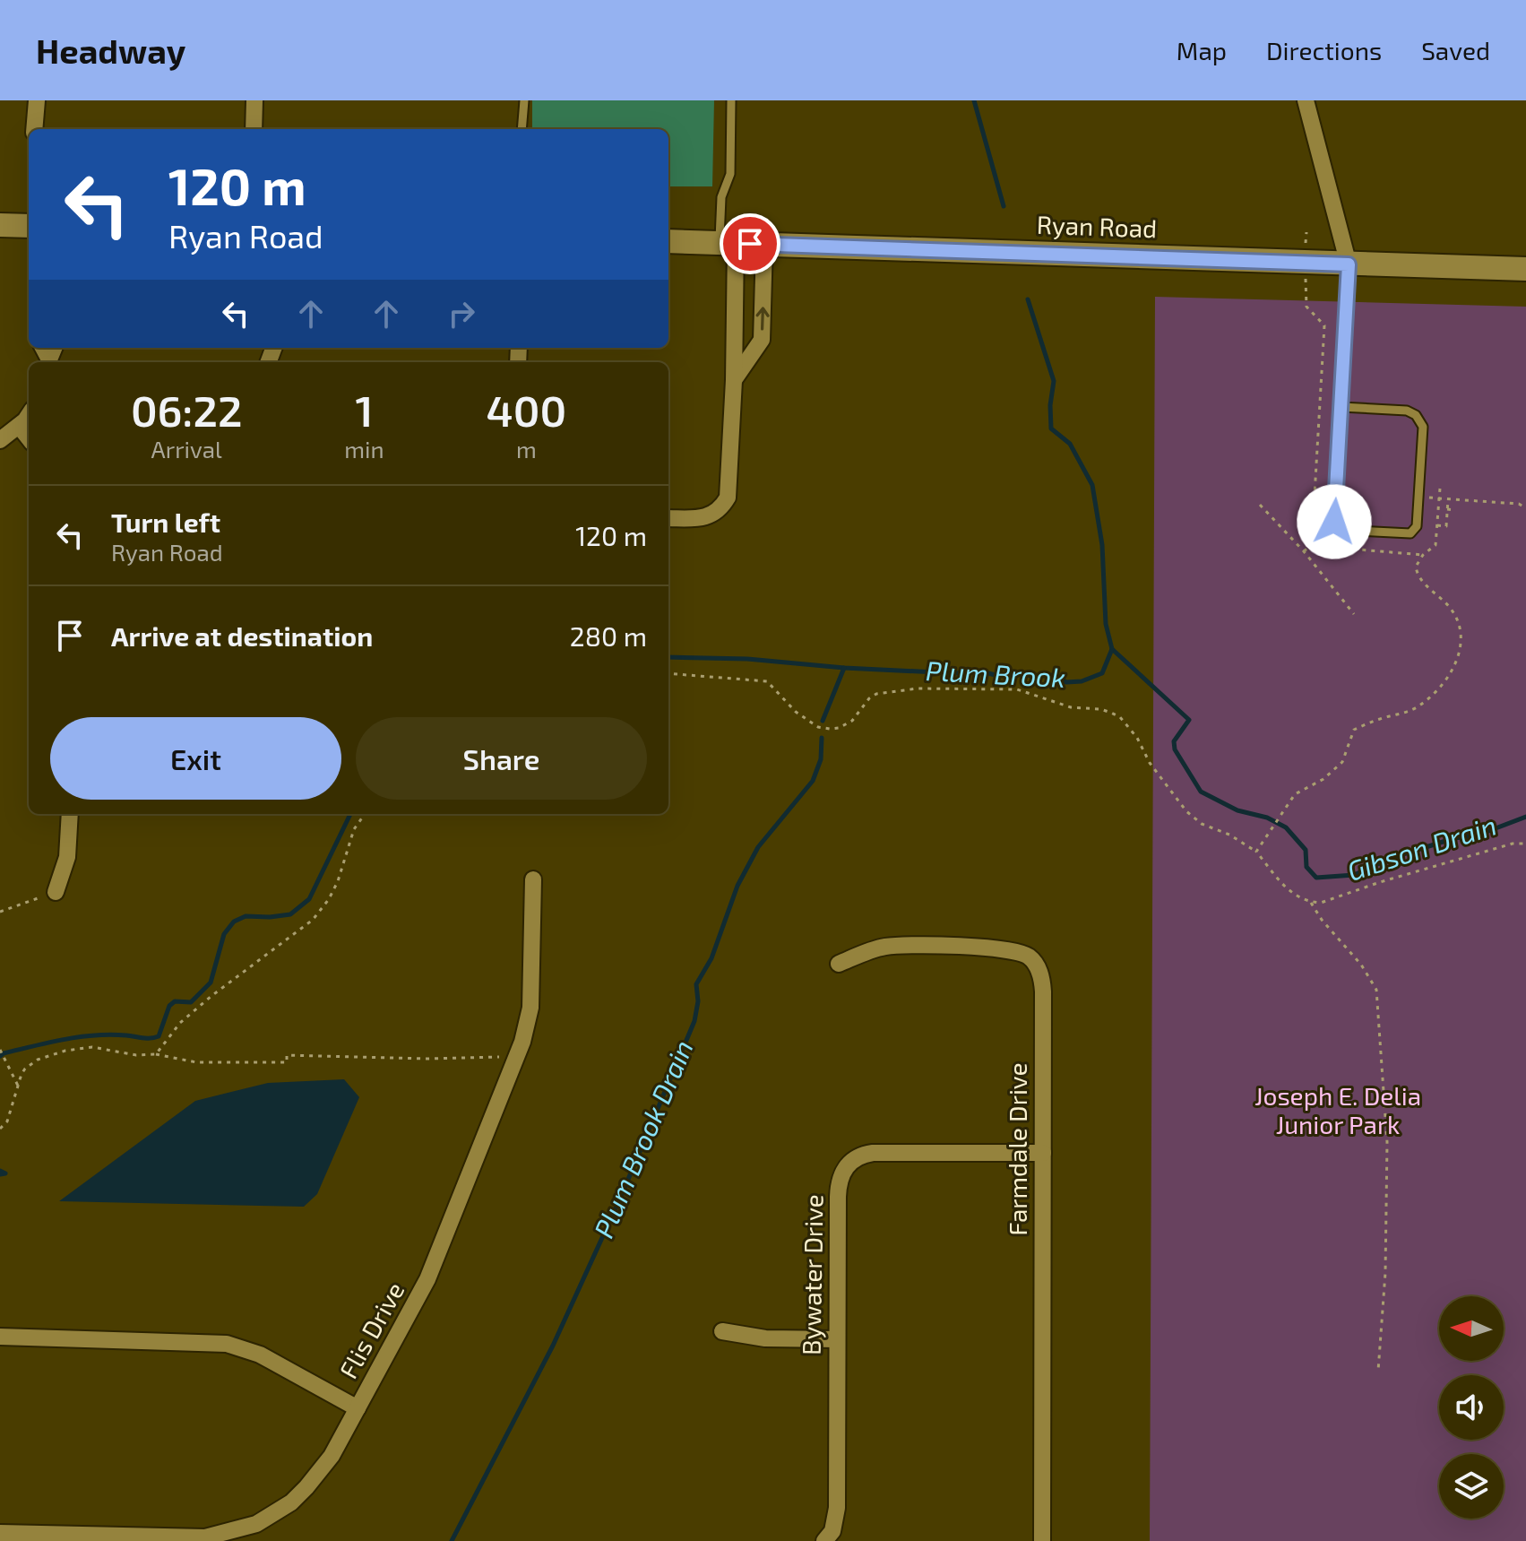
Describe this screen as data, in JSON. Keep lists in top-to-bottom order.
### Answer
{
  "streets": {
    "main road": ["Ryan Road"],
    "street": ["Farmdale Drive", "Bywater Drive", "Flis Drive"]
  },
  "crossings": [
    ["Farmdale Drive", "Bywater Drive"]
  ],
  "water": ["Plum Brook", "Gibson Drain", "Plum Brook Drain"],
  "parks": ["Joseph E. Delia Junior Park"],
  "north": "left",
  "page": {
    "header": "Headway",
    "nav": ["Map", "Directions", "Saved"],
    "turn": ["120 m", "Ryan Road"],
    "eta": [
      "06:22",
      "Arrival",
      "1",
      "min",
      "400",
      "m"
    ],
    "list": [
      {
        "name": "Turn left",
        "note": "Ryan Road",
        "value": "120 m"
      },
      {
        "name": "Arrive at destination",
        "value": "280 m"
      }
    ],
    "buttons": ["Exit", "Share"]
  }
}
